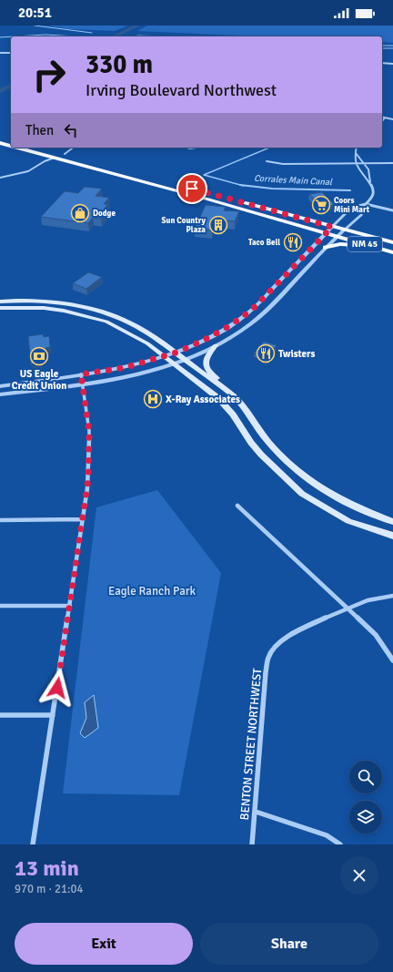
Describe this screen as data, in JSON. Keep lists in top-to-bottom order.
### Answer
{
  "streets": {
    "main road": ["NM 45"],
    "street": ["BENTON STREET NORTHWEST"]
  },
  "water": ["Corrales Main Canal"],
  "parks": ["Eagle Ranch Park"],
  "places": {
    "supermarket": ["Coors Mini Mart"],
    "shop": ["Dodge"],
    "building": ["Sun Country Plaza"],
    "restaurant": ["Taco Bell", "Twisters"],
    "bank": ["US Eagle Credit Union"],
    "hospital": ["X-Ray Associates"]
  },
  "page": {
    "status": "20:51",
    "turn": ["330 m", "Irving Boulevard Northwest"],
    "then": "Then",
    "heading": ["13 min", "970 m · 21:04"],
    "buttons": ["Exit", "Share"]
  }
}
